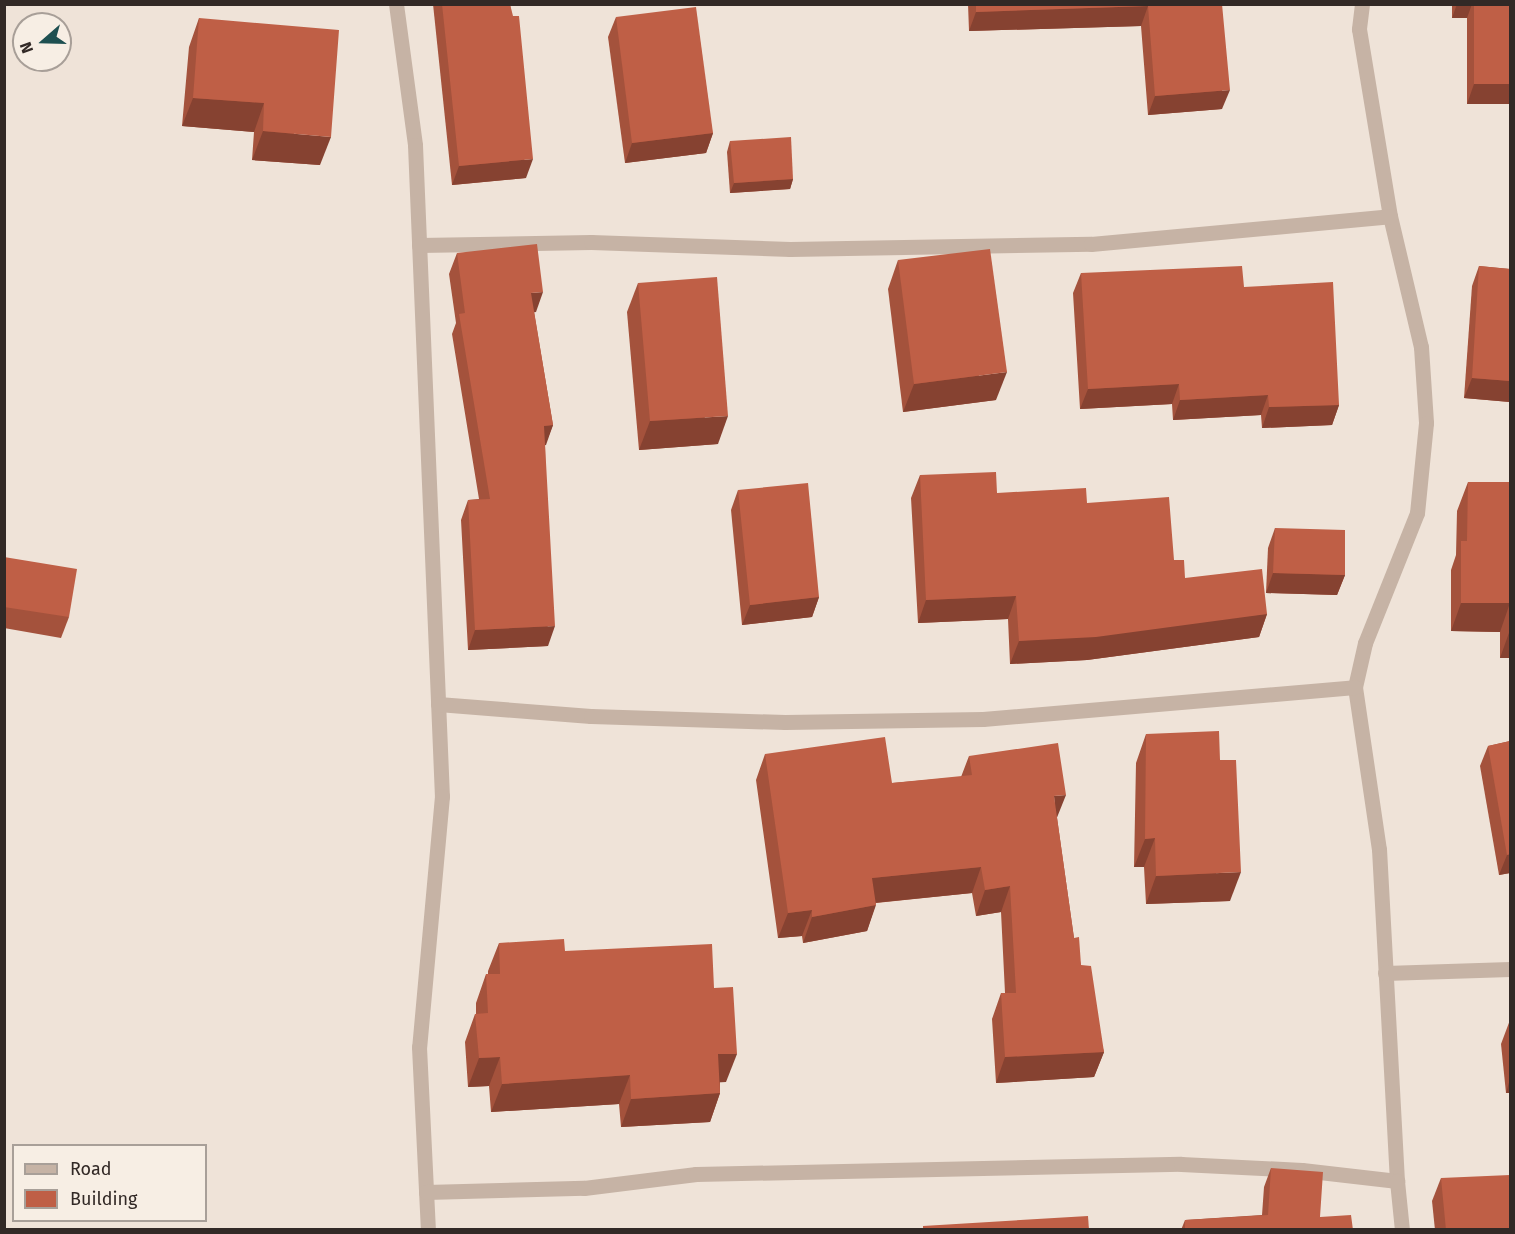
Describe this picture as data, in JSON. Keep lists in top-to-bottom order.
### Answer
{
  "legend": ["Road", "Building"],
  "north": "left"
}
